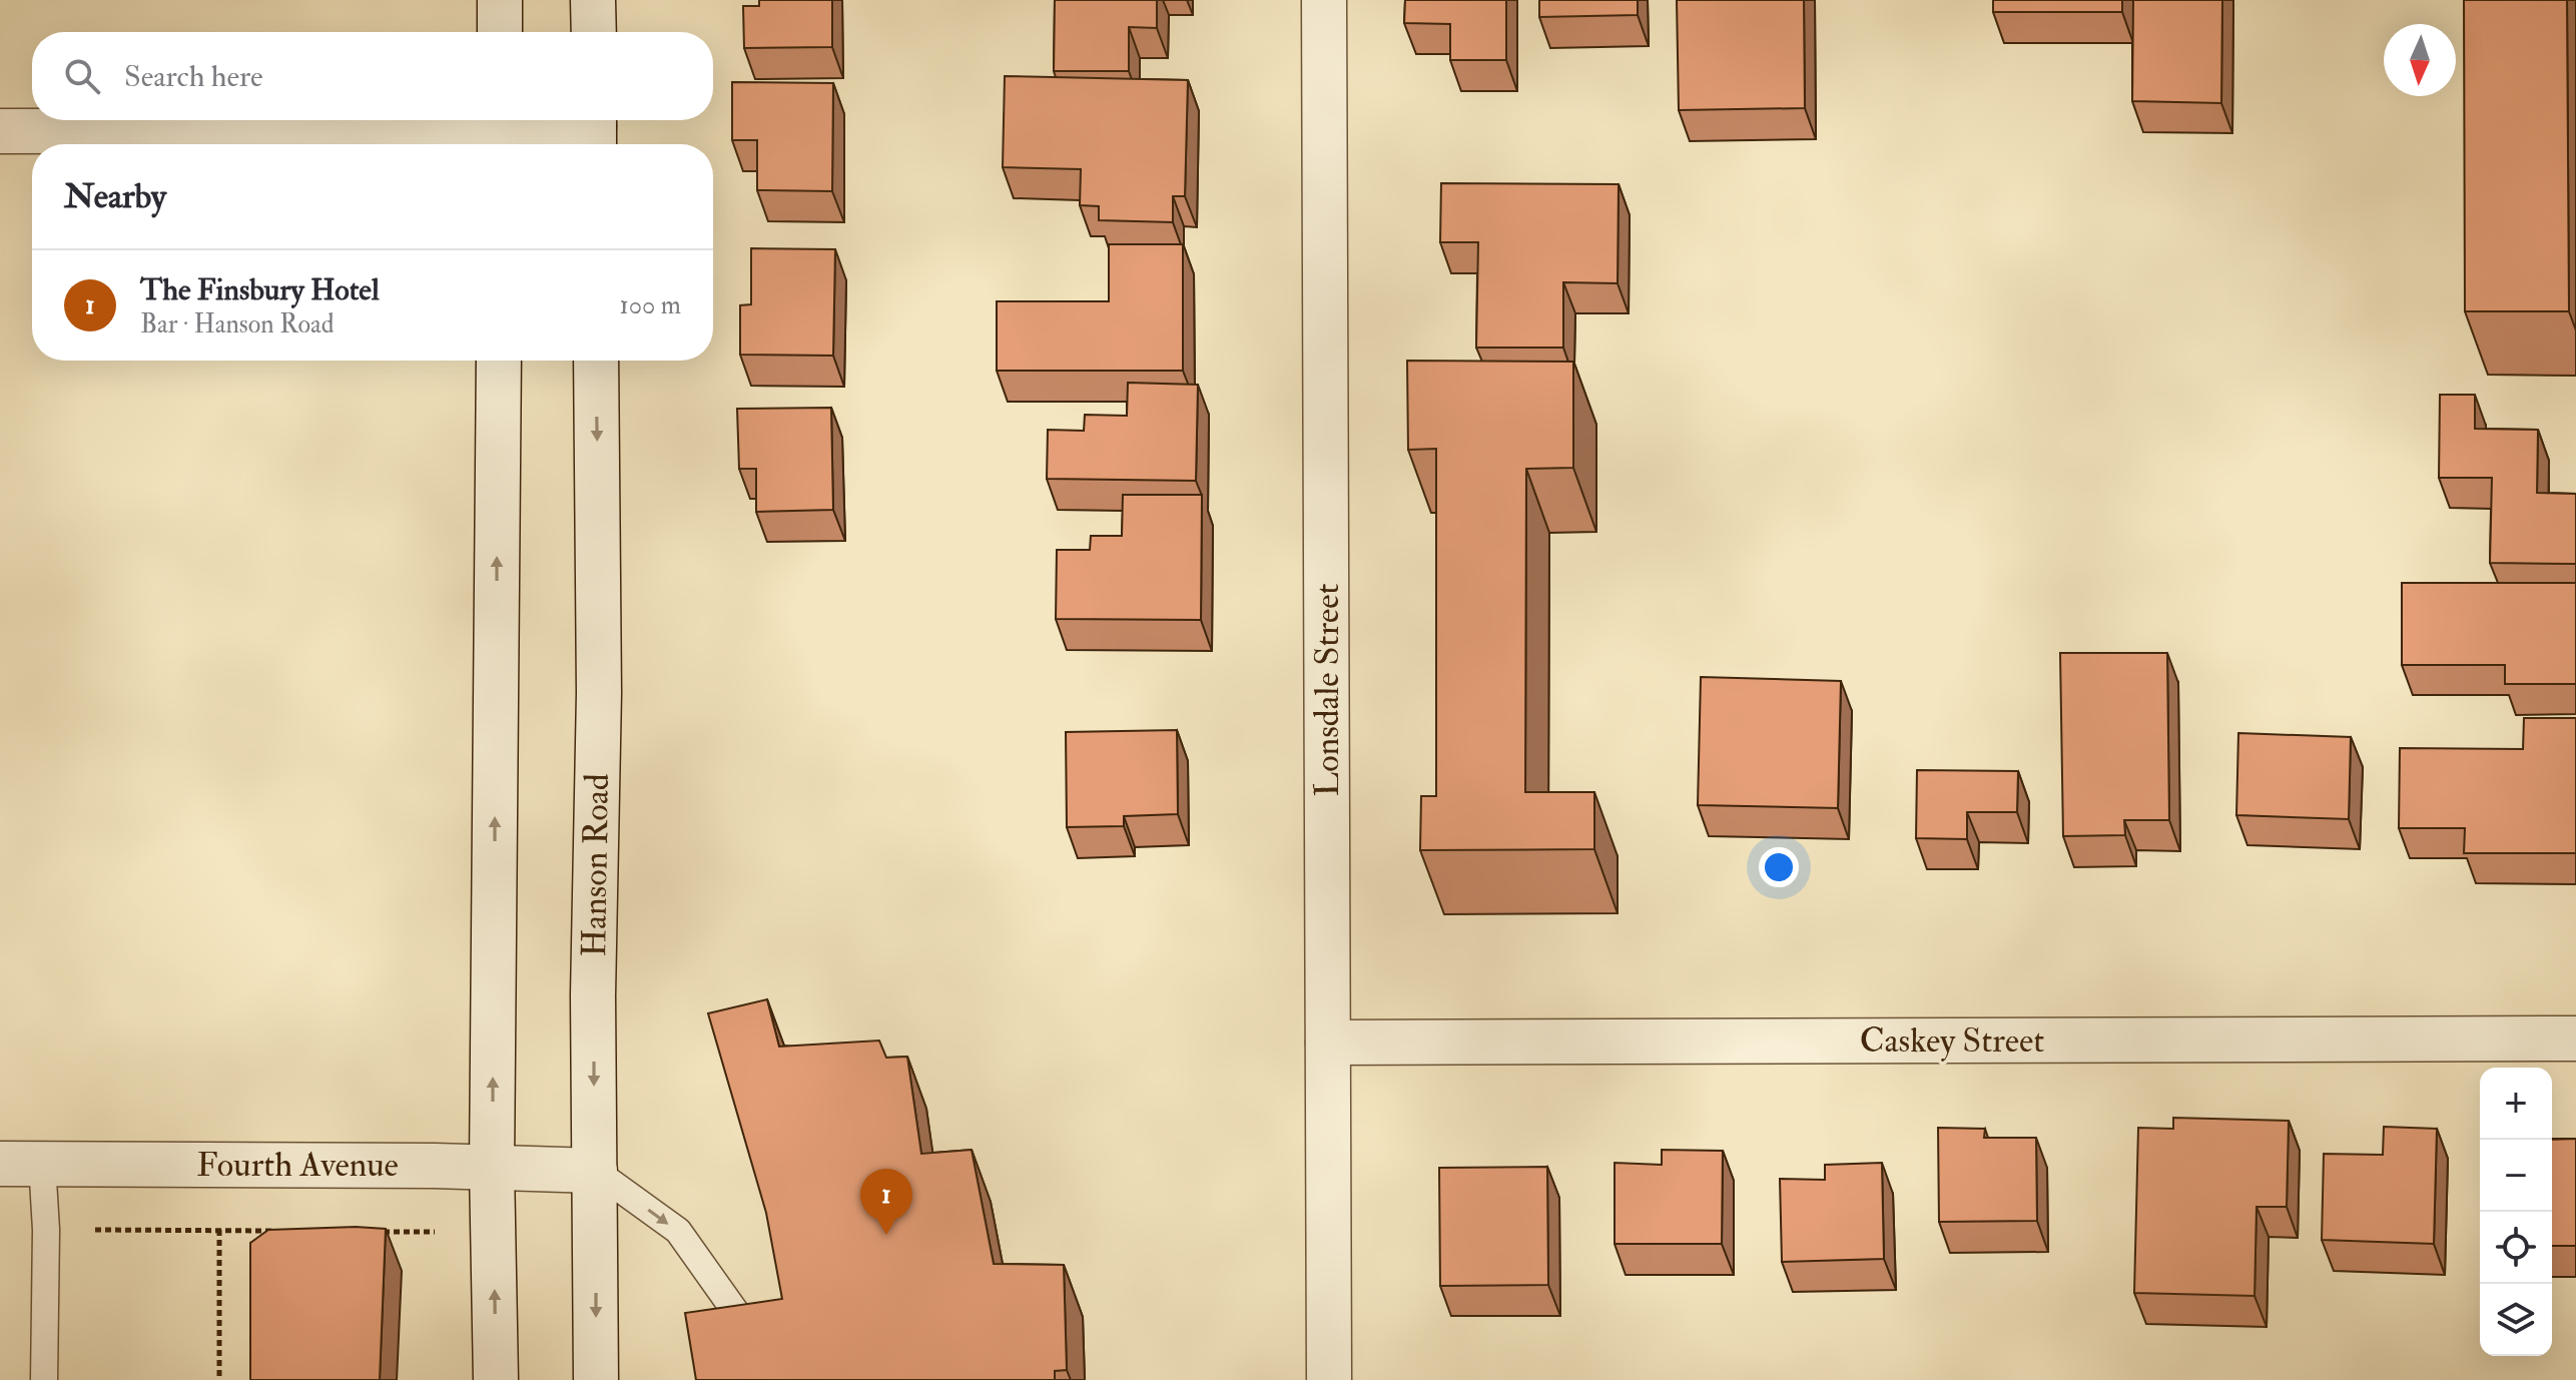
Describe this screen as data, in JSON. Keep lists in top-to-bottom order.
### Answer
{
  "streets": {
    "street": [
      "Lonsdale Street",
      "Hanson Road",
      "Caskey Street",
      "Fourth Avenue"
    ]
  },
  "crossings": [
    ["Lonsdale Street", "Caskey Street"],
    ["Hanson Road", "Fourth Avenue"]
  ],
  "north": "bottom",
  "page": {
    "search": "Search here",
    "heading": "Nearby",
    "list": [
      {
        "mark": "1",
        "name": "The Finsbury Hotel",
        "note": "Bar · Hanson Road",
        "value": "100 m"
      }
    ],
    "map_buttons": ["+", "−"],
    "pins": "1"
  }
}
